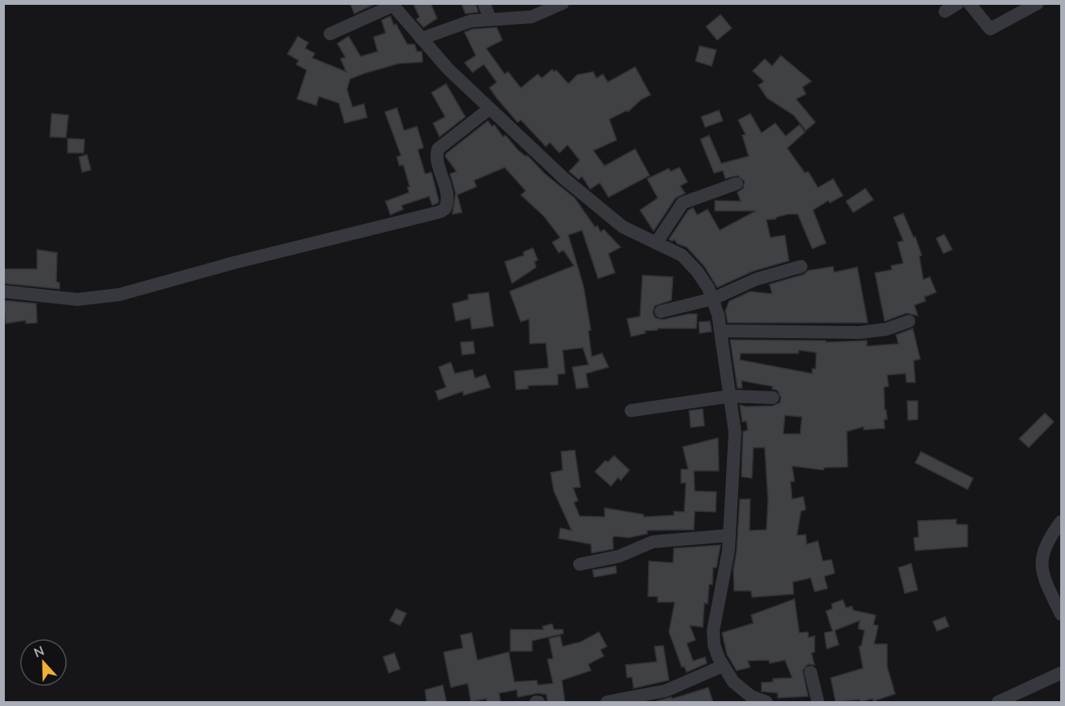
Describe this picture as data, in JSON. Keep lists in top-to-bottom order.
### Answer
{
  "north": "top"
}
